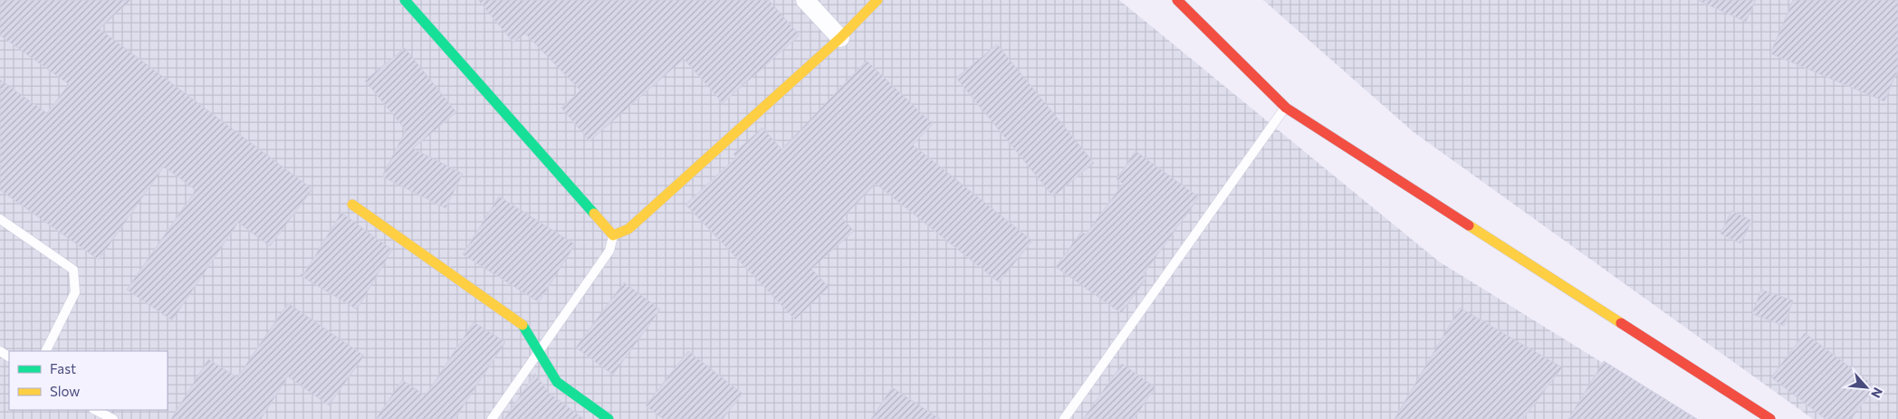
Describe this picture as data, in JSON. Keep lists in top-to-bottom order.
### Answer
{
  "legend": ["Fast", "Slow"],
  "north": "bottom right"
}
